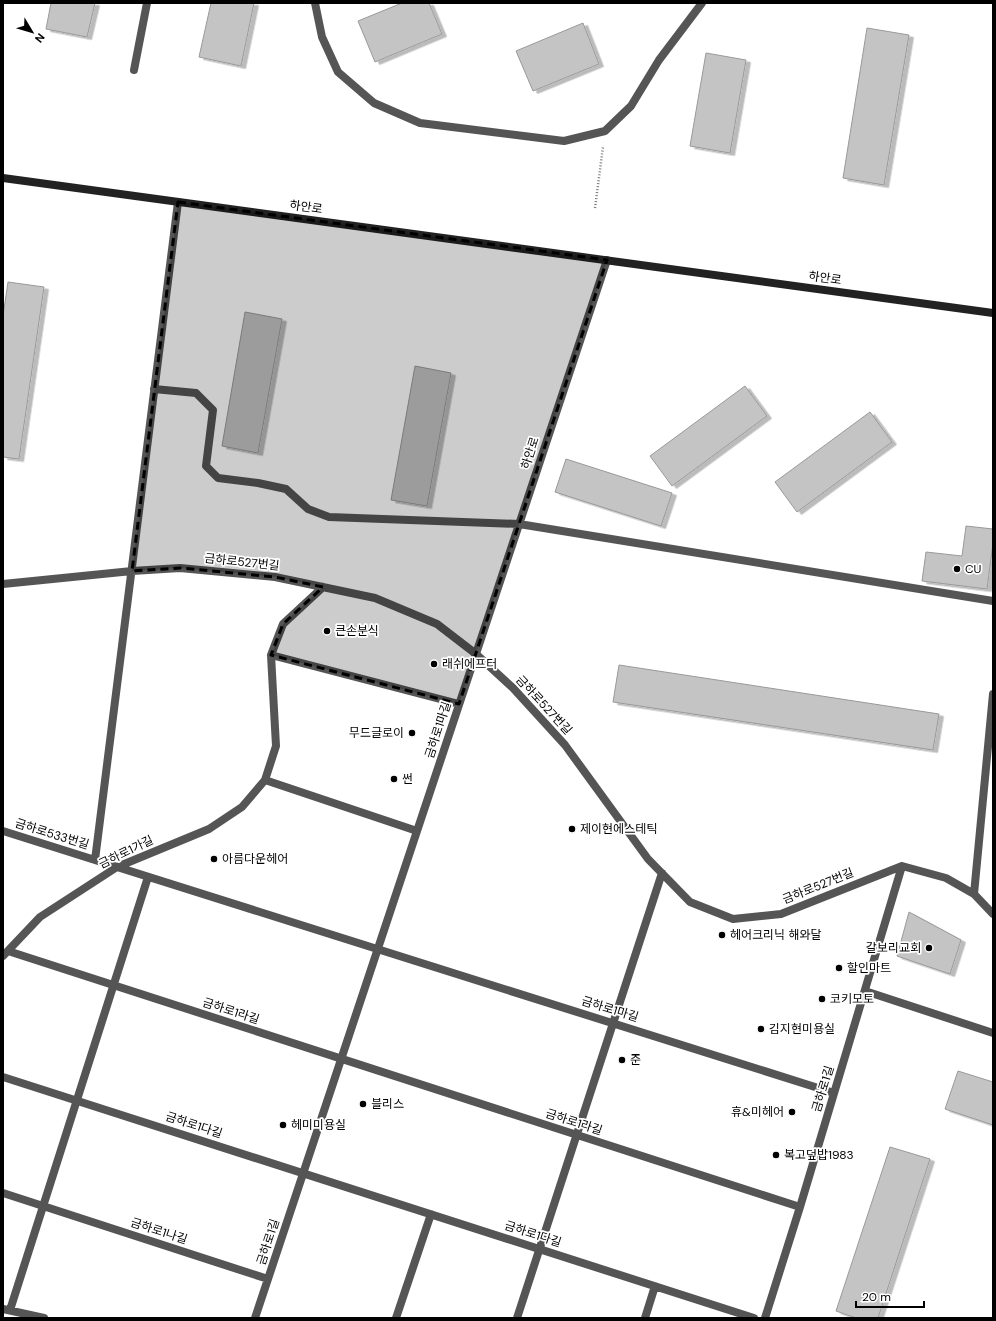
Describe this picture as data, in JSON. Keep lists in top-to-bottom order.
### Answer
{
  "streets": {
    "main road": ["하안로"],
    "street": [
      "금하로527번길",
      "금하로1마길",
      "금하로533번길",
      "금하로1가길",
      "금하로1라길",
      "금하로1길",
      "금하로1다길",
      "금하로1나길"
    ]
  },
  "crossings": [
    ["하안로", "금하로527번길"],
    ["하안로", "금하로1마길"],
    ["금하로527번길", "금하로1마길"],
    ["금하로527번길", "금하로1가길"],
    ["금하로527번길", "금하로1길"],
    ["금하로1마길", "금하로533번길"],
    ["금하로1마길", "금하로1가길"],
    ["금하로1마길", "금하로1길"],
    ["금하로533번길", "금하로1가길"],
    ["금하로1가길", "금하로1라길"],
    ["금하로1라길", "금하로1길"],
    ["금하로1길", "금하로1다길"],
    ["금하로1길", "금하로1나길"]
  ],
  "places": [
    "CU",
    "큰손분식",
    "래쉬에프터",
    "무드글로이",
    "썬",
    "제이현에스테틱",
    "아름다운헤어",
    "헤어크리닉 해와달",
    "갈보리교회",
    "할인마트",
    "코키모토",
    "김지현미용실",
    "준",
    "블리스",
    "휴&미헤어",
    "헤미미용실",
    "복고덮밥1983"
  ],
  "scale_bar": "20 m",
  "north": "bottom right"
}
